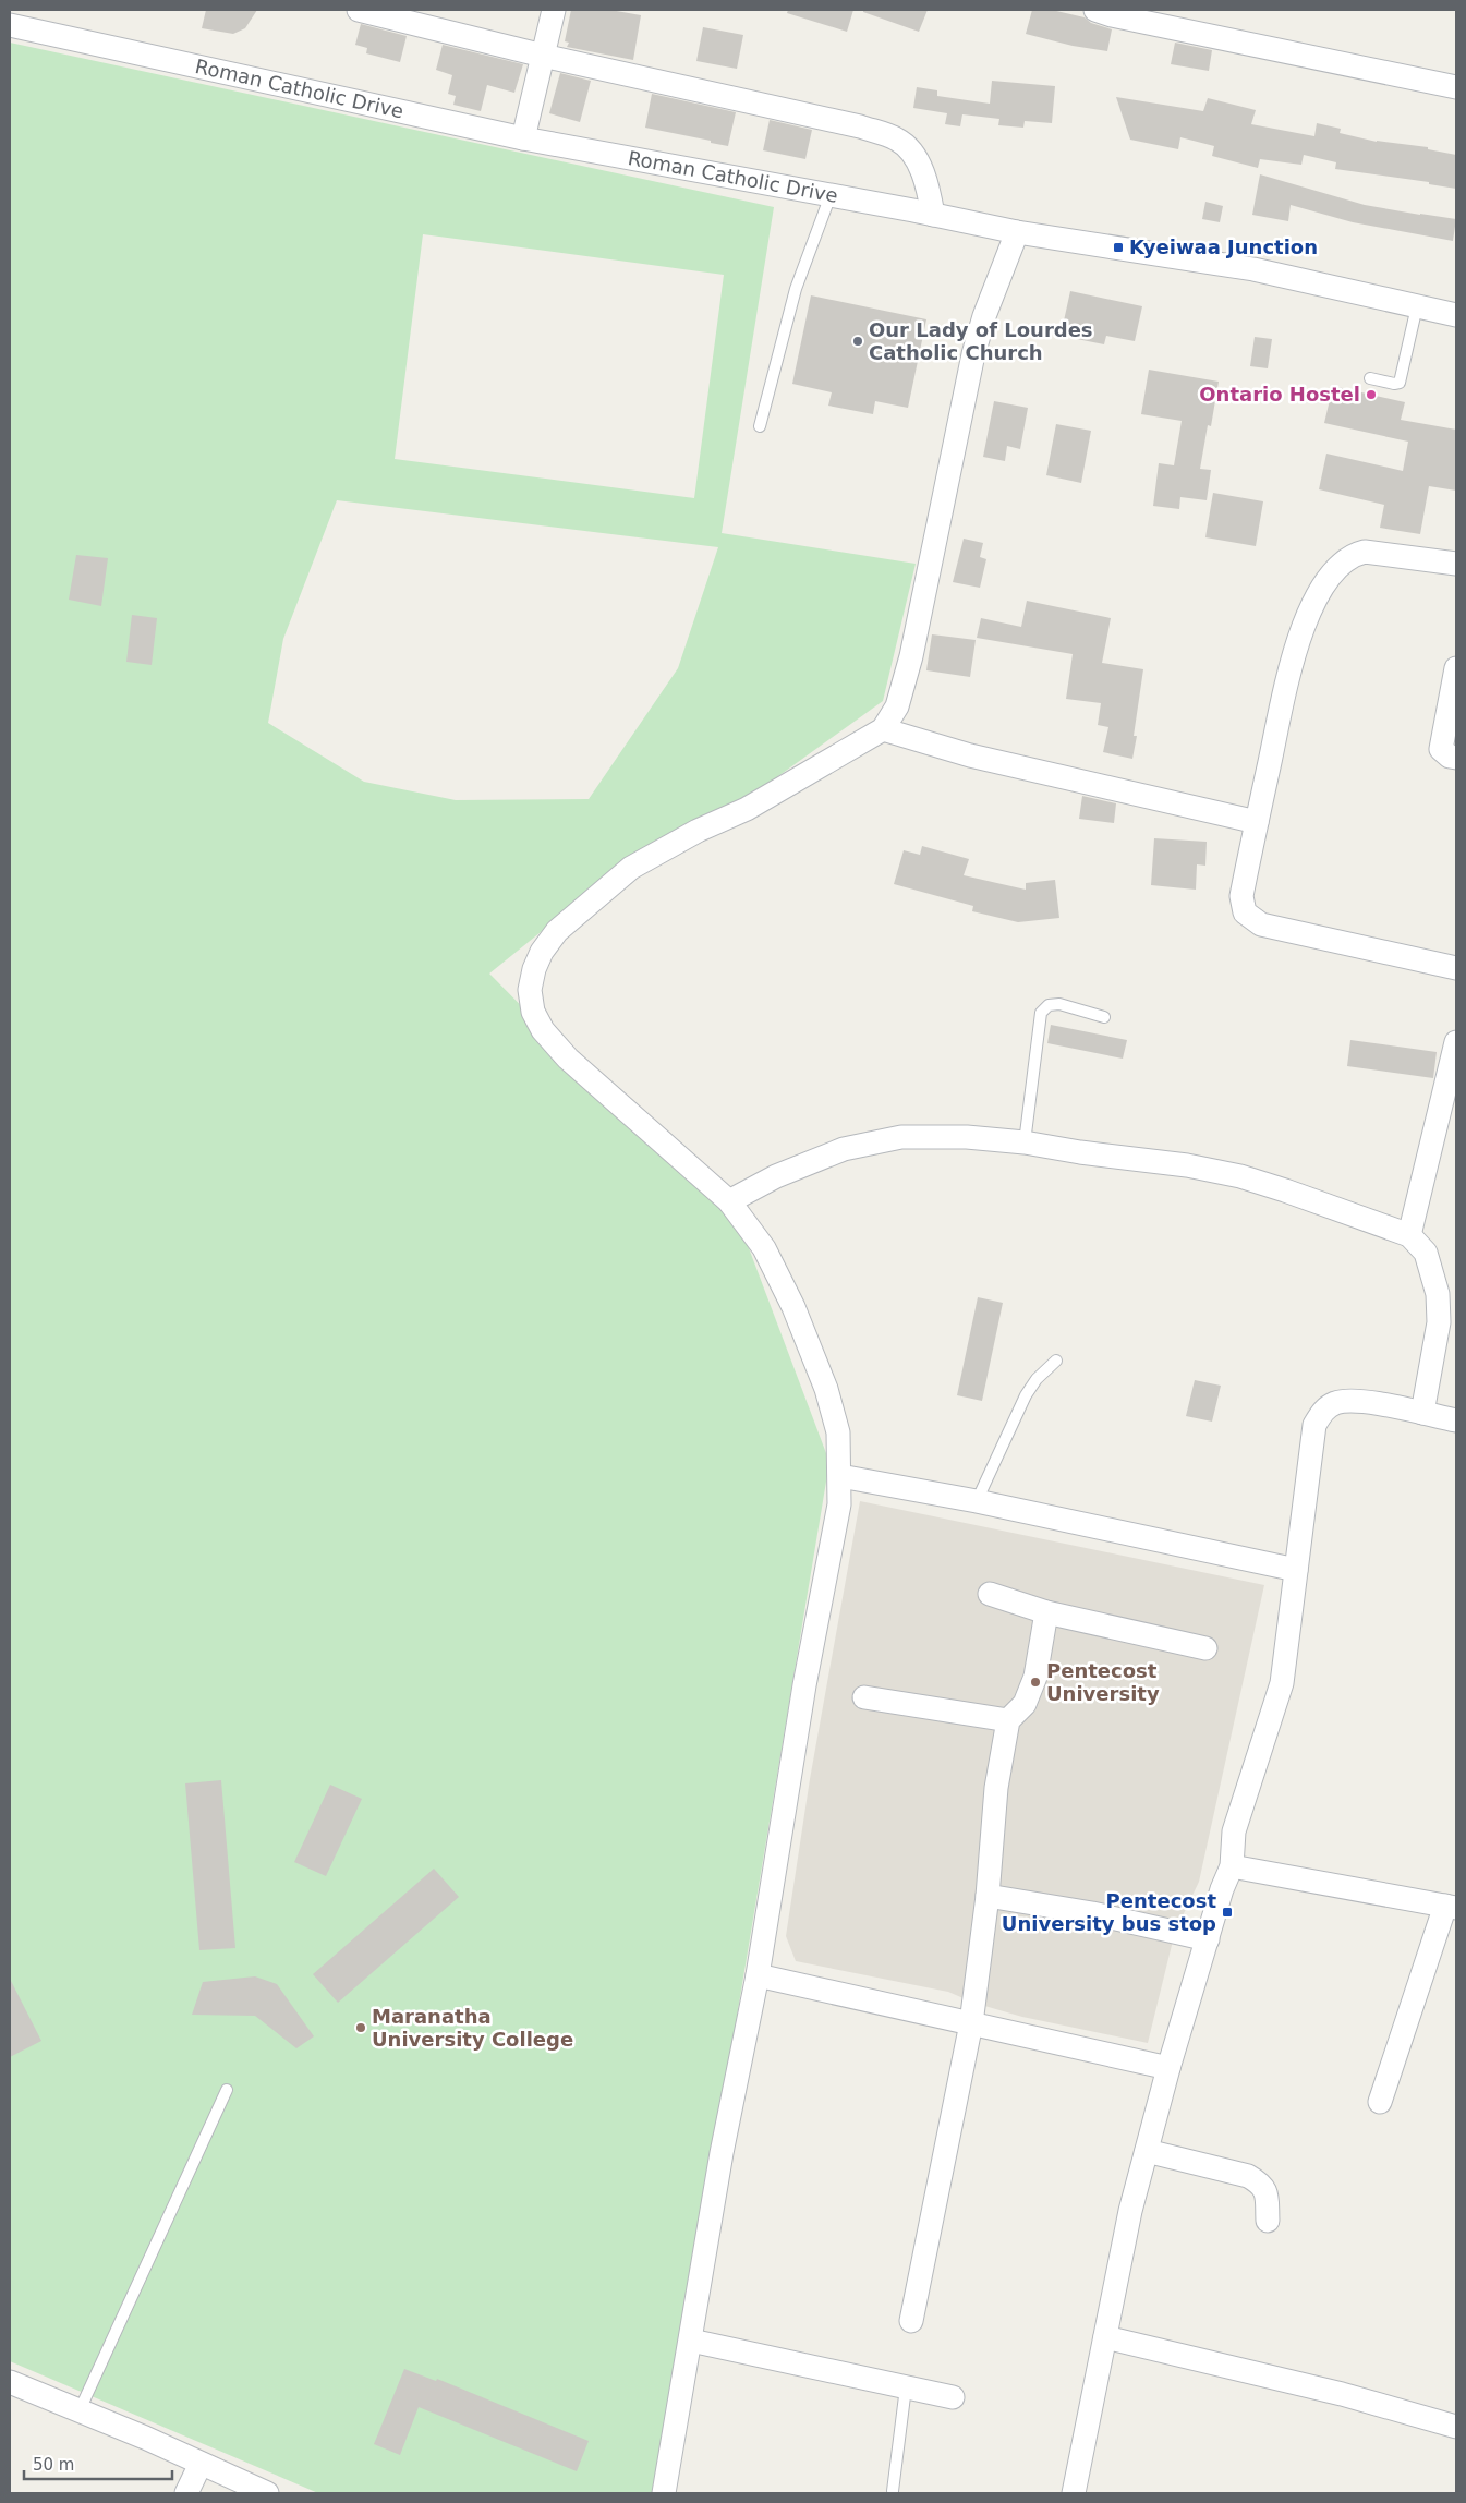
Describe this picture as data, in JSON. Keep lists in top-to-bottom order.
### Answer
{
  "streets": {
    "street": ["Roman Catholic Drive"]
  },
  "places": {
    "transit": ["Kyeiwaa Junction", "Pentecost University bus stop"],
    "other": [
      "Our Lady of Lourdes Catholic Church",
      "Ontario Hostel",
      "Pentecost University",
      "Maranatha University College"
    ]
  },
  "scale_bar": "50 m"
}
